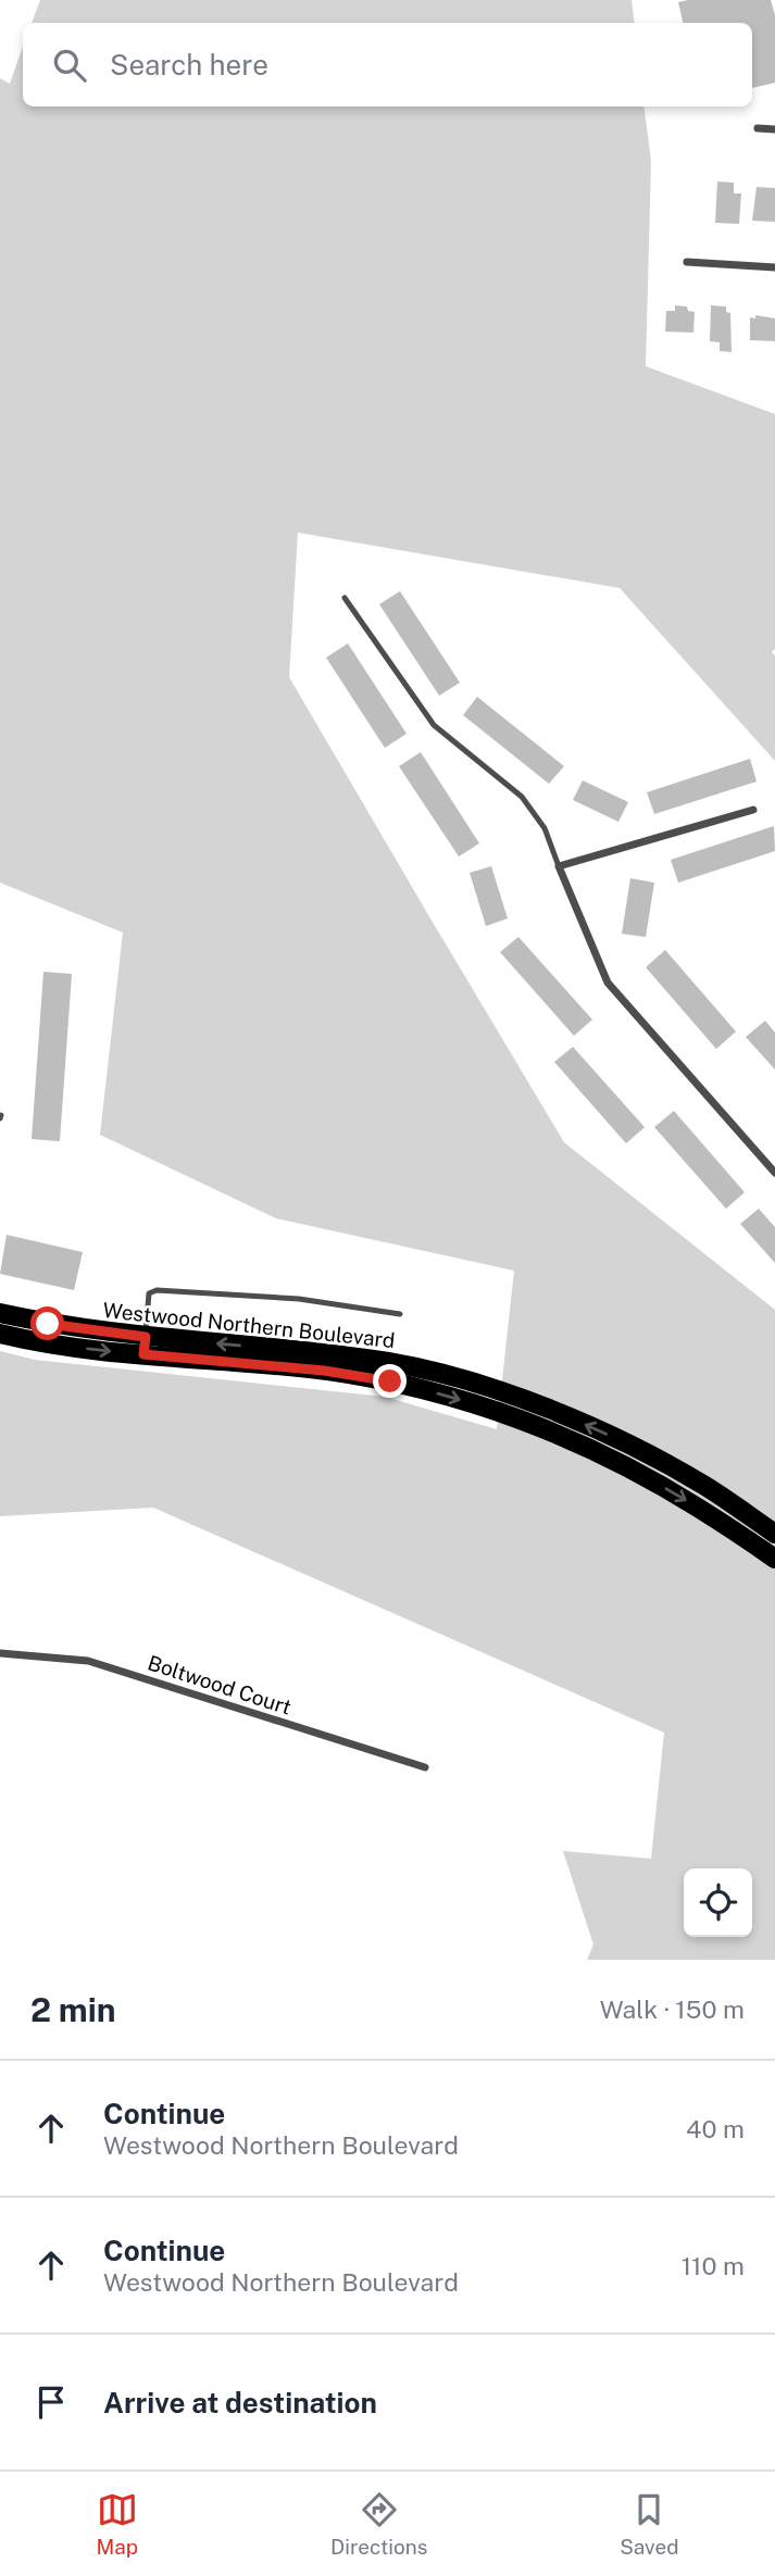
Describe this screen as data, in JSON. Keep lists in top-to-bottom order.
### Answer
{
  "streets": {
    "main road": ["Westwood Northern Boulevard"],
    "street": ["Boltwood Court"]
  },
  "page": {
    "search": "Search here",
    "heading": ["2 min", "Walk · 150 m"],
    "list": [
      ["Continue", "Westwood Northern Boulevard", "40 m"],
      ["Continue", "Westwood Northern Boulevard", "110 m"],
      "Arrive at destination"
    ],
    "nav": ["Map", "Directions", "Saved"]
  }
}
